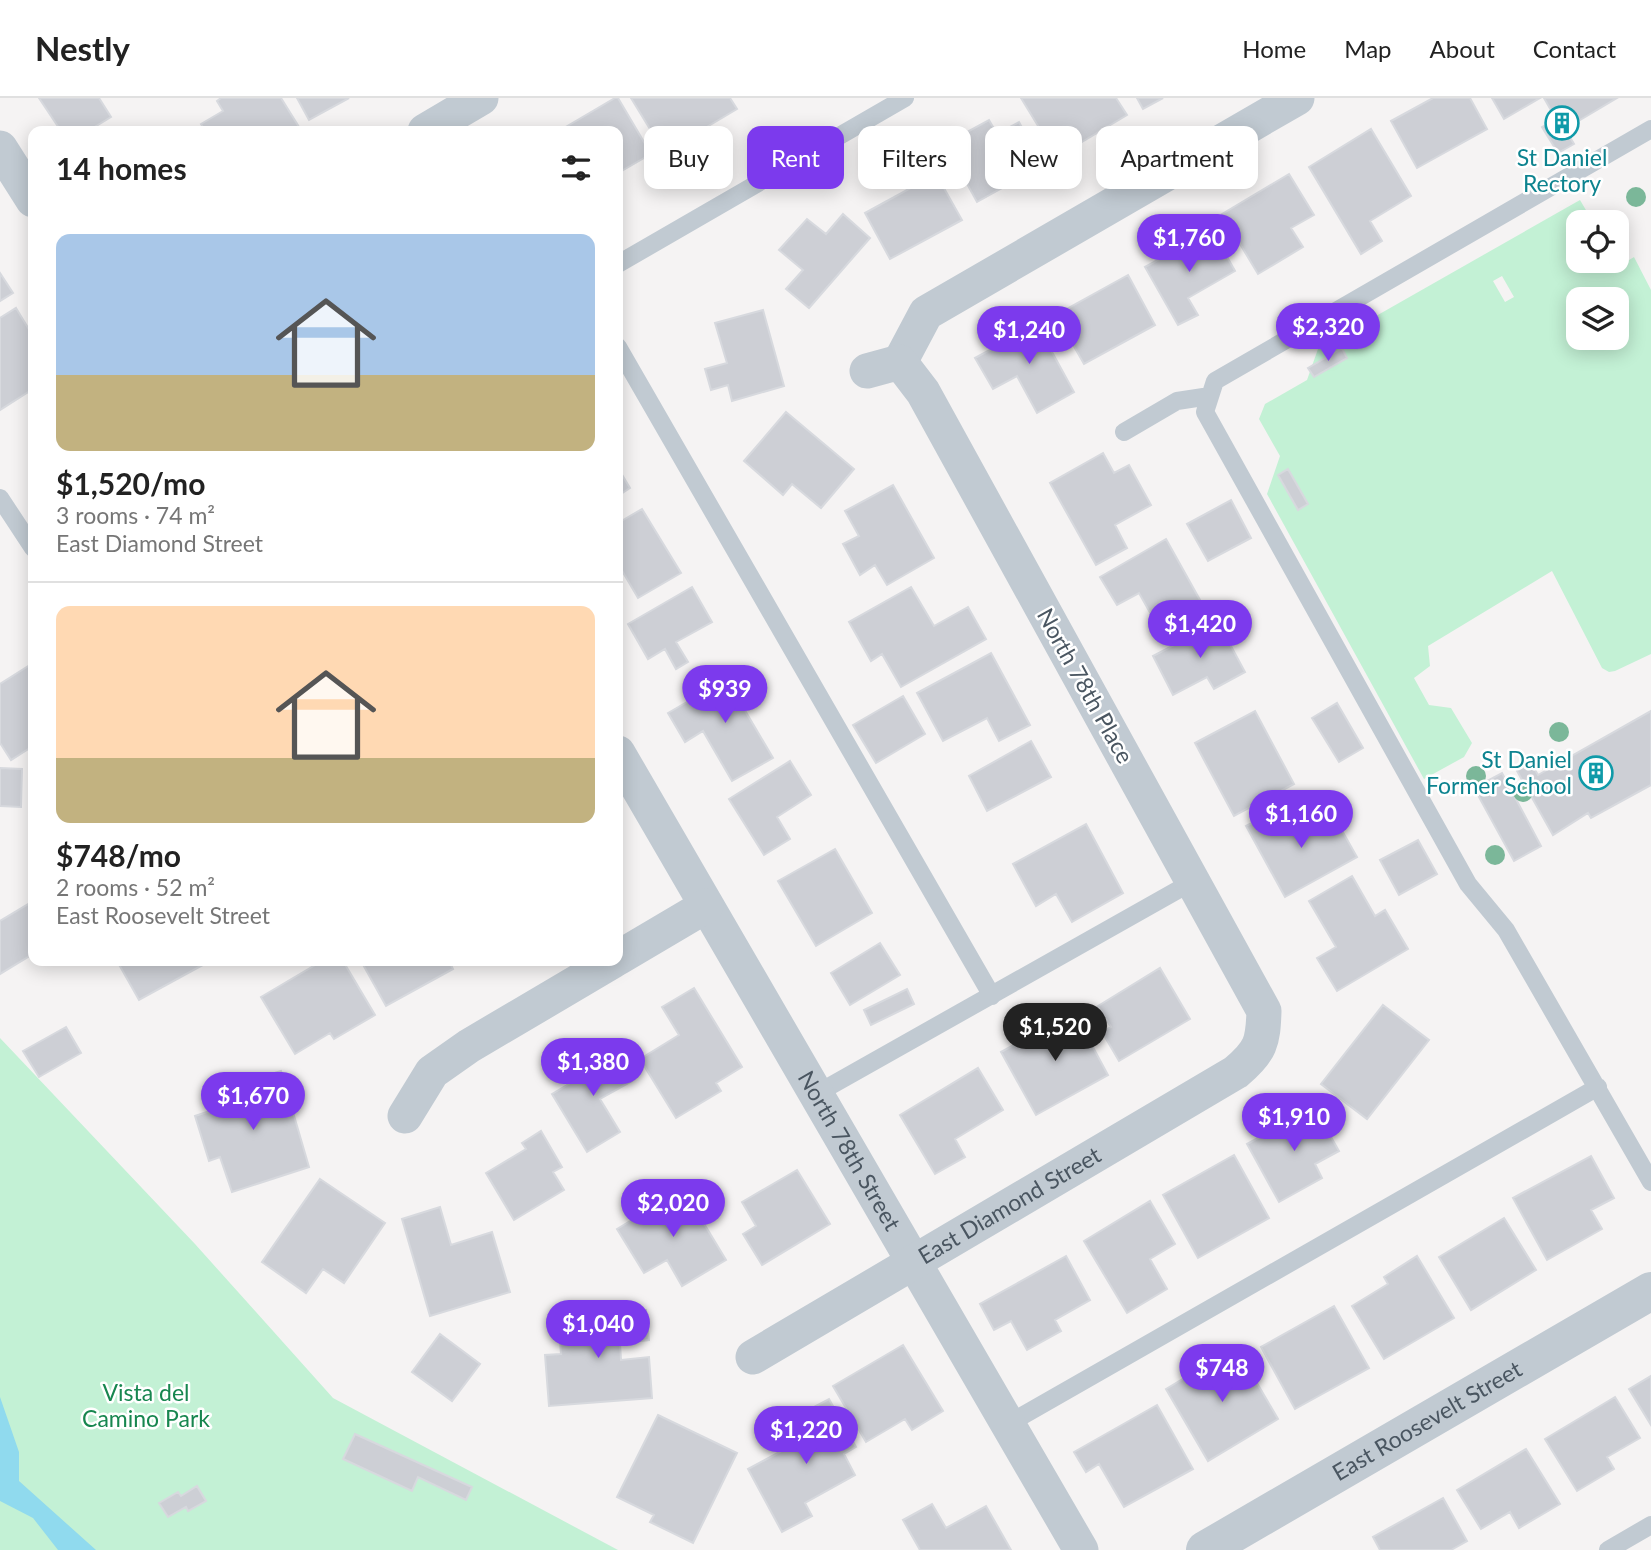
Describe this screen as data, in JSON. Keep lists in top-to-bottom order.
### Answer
{
  "streets": {
    "street": [
      "North 78th Place",
      "North 78th Street",
      "East Diamond Street",
      "East Roosevelt Street"
    ]
  },
  "crossings": [
    ["North 78th Place", "East Diamond Street"],
    ["North 78th Street", "East Diamond Street"]
  ],
  "parks": ["Vista del Camino Park"],
  "places": {
    "building": ["St Daniel Rectory", "St Daniel Former School"]
  },
  "page": {
    "header": "Nestly",
    "nav": [
      "Home",
      "Map",
      "About",
      "Contact"
    ],
    "chip": [
      "Buy",
      "Rent",
      "Filters",
      "New",
      "Apartment"
    ],
    "heading": "14 homes",
    "list": [
      {
        "name": "$1,520/mo",
        "note": "3 rooms · 74 m² · East Diamond Street"
      },
      {
        "name": "$748/mo",
        "note": "2 rooms · 52 m² · East Roosevelt Street"
      }
    ],
    "price": [
      "$1,760",
      "$2,320",
      "$1,240",
      "$1,420",
      "$939",
      "$1,160",
      "$1,520",
      "$1,380",
      "$1,670",
      "$1,910",
      "$2,020",
      "$1,040",
      "$748",
      "$1,220"
    ]
  }
}
